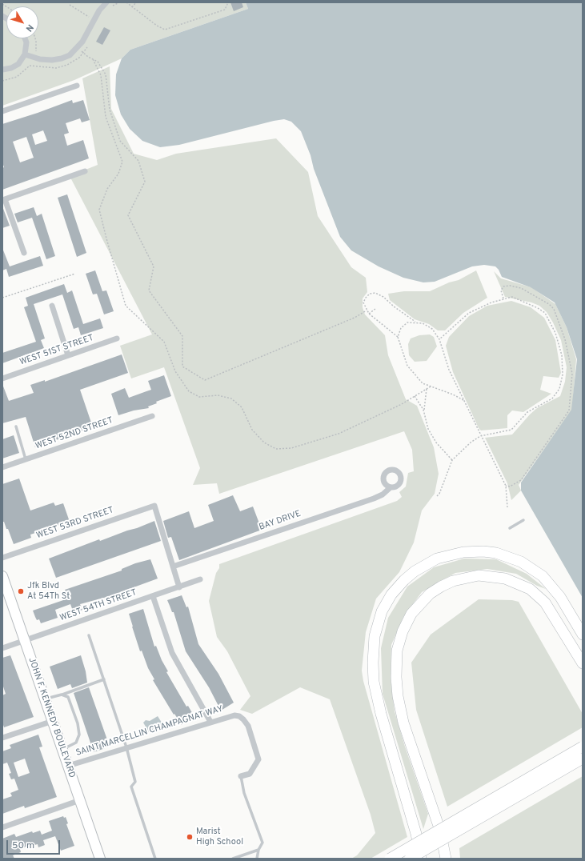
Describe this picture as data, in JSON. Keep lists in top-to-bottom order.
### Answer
{
  "streets": {
    "main road": ["JOHN F. KENNEDY BOULEVARD"],
    "street": [
      "WEST 51ST STREET",
      "WEST 52ND STREET",
      "BAY DRIVE",
      "WEST 53RD STREET",
      "WEST 54TH STREET",
      "SAINT MARCELLIN CHAMPAGNAT WAY"
    ]
  },
  "crossings": [
    ["BAY DRIVE", "WEST 53RD STREET"],
    ["WEST 54TH STREET", "JOHN F. KENNEDY BOULEVARD"],
    ["JOHN F. KENNEDY BOULEVARD", "SAINT MARCELLIN CHAMPAGNAT WAY"]
  ],
  "places": ["Jfk Blvd At 54Th St", "Marist High School"],
  "scale_bar": "50 m",
  "north": "bottom right"
}
